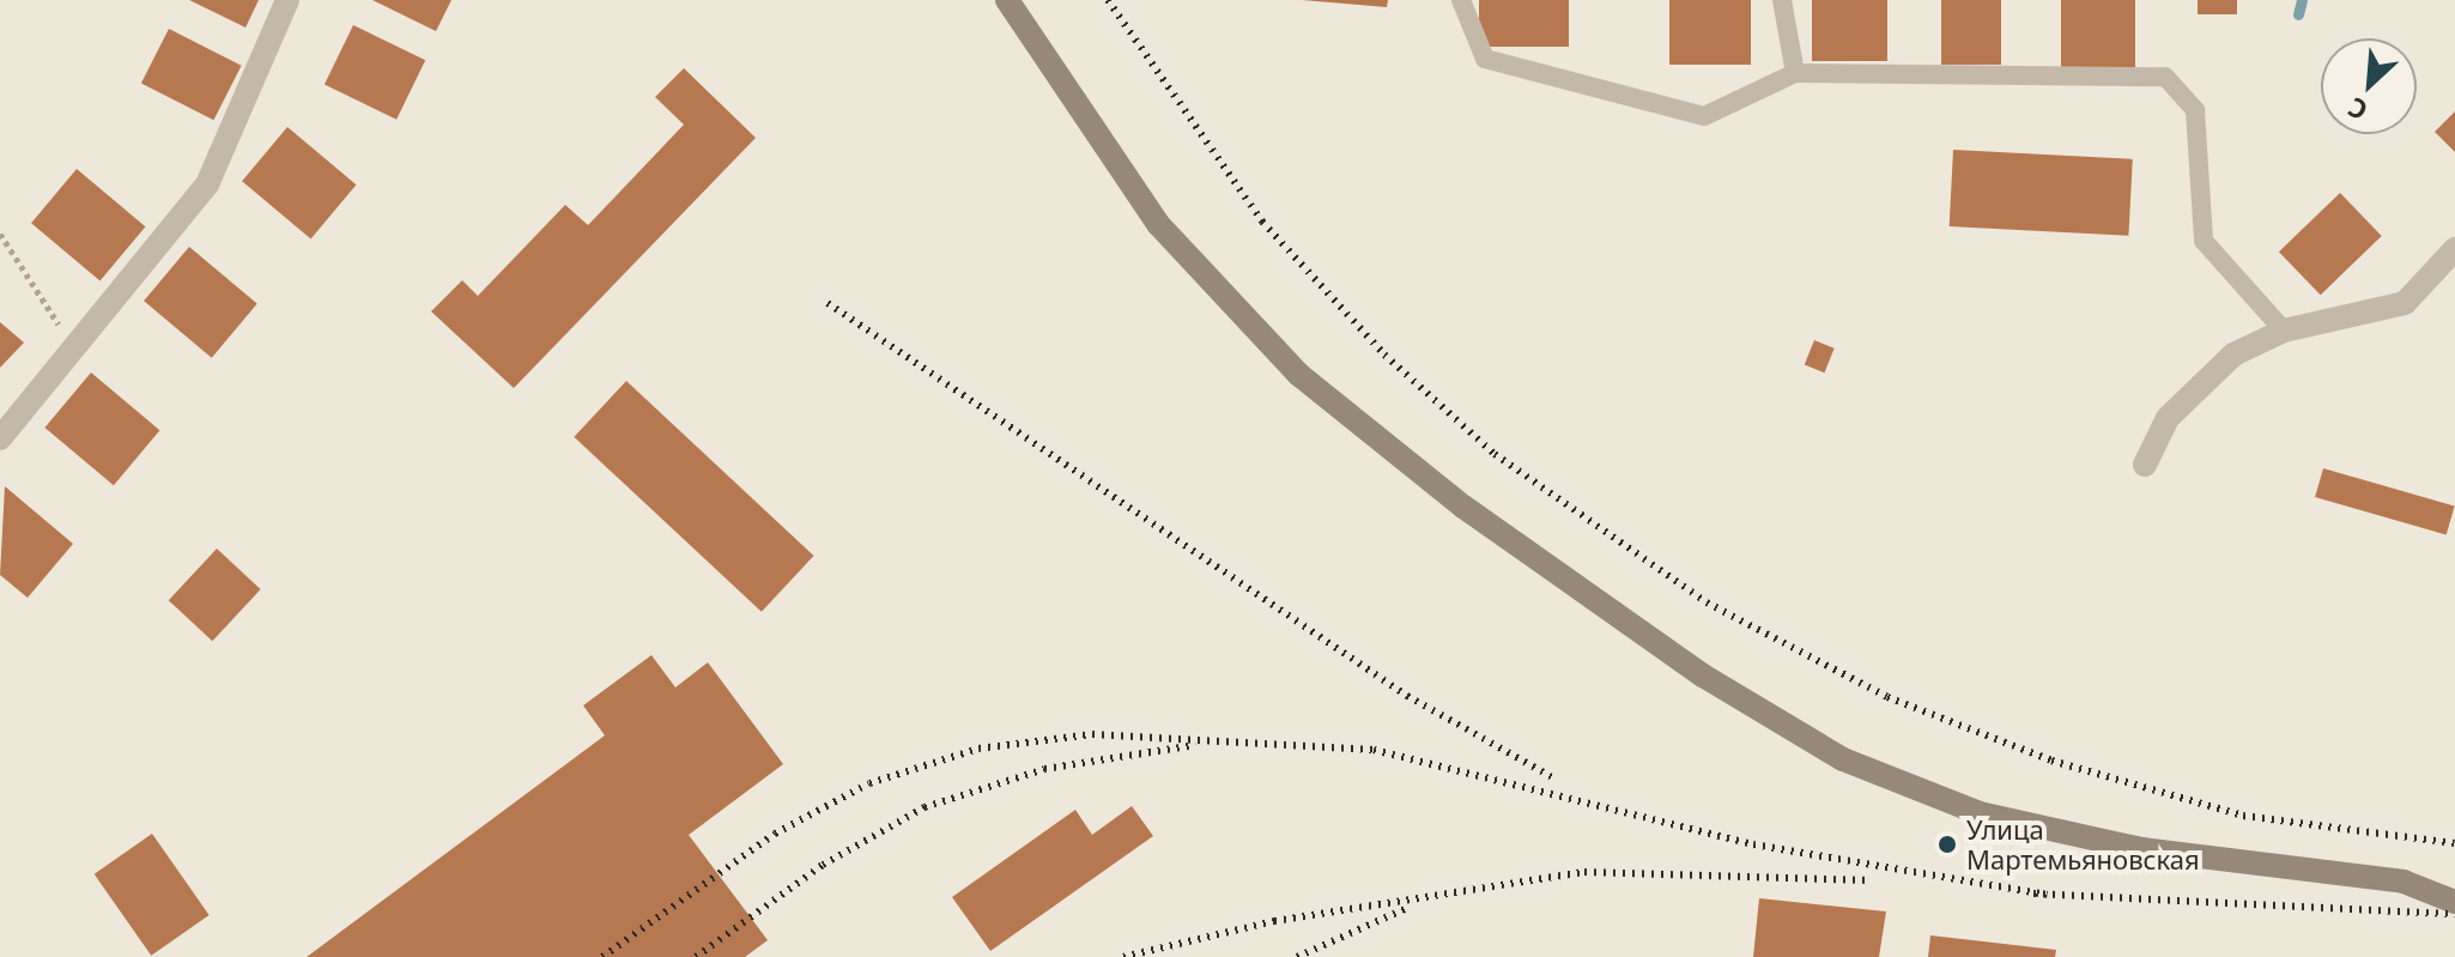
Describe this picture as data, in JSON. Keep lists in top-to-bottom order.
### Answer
{
  "places": ["Улица Мартемьяновская"],
  "north": "bottom left"
}
